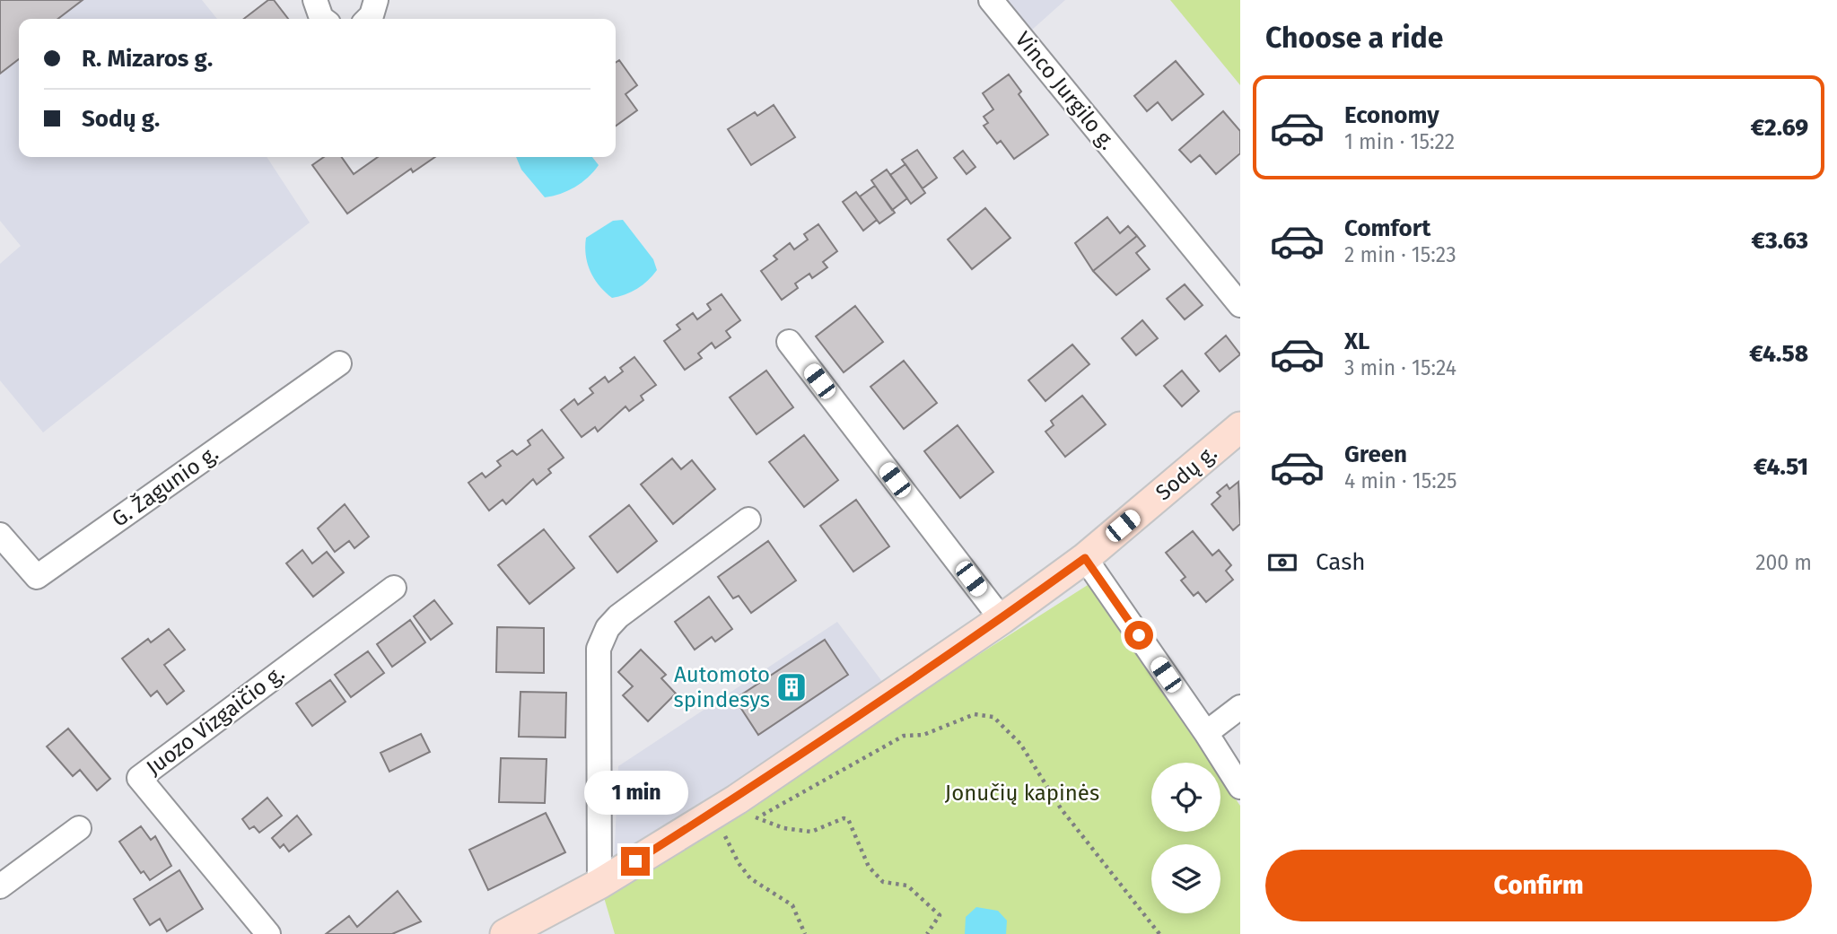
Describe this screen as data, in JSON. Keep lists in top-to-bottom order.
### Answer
{
  "streets": {
    "main road": ["Sodų g."],
    "street": ["Vinco Jurgilo g.", "G. Žagunio g.", "Juozo Vizgaičio g."]
  },
  "parks": ["Jonučių kapinės"],
  "places": {
    "building": ["Automoto spindesys"]
  },
  "page": {
    "heading": "Choose a ride",
    "banner": ["R. Mizaros g.", "Sodų g."],
    "list": [
      {
        "name": "Economy",
        "note": "1 min · 15:22",
        "value": "€2.69"
      },
      {
        "name": "Comfort",
        "note": "2 min · 15:23",
        "value": "€3.63"
      },
      {
        "name": "XL",
        "note": "3 min · 15:24",
        "value": "€4.58"
      },
      {
        "name": "Green",
        "note": "4 min · 15:25",
        "value": "€4.51"
      }
    ],
    "pay": ["Cash", "200 m"],
    "bubble": "1 min",
    "buttons": "Confirm"
  }
}
